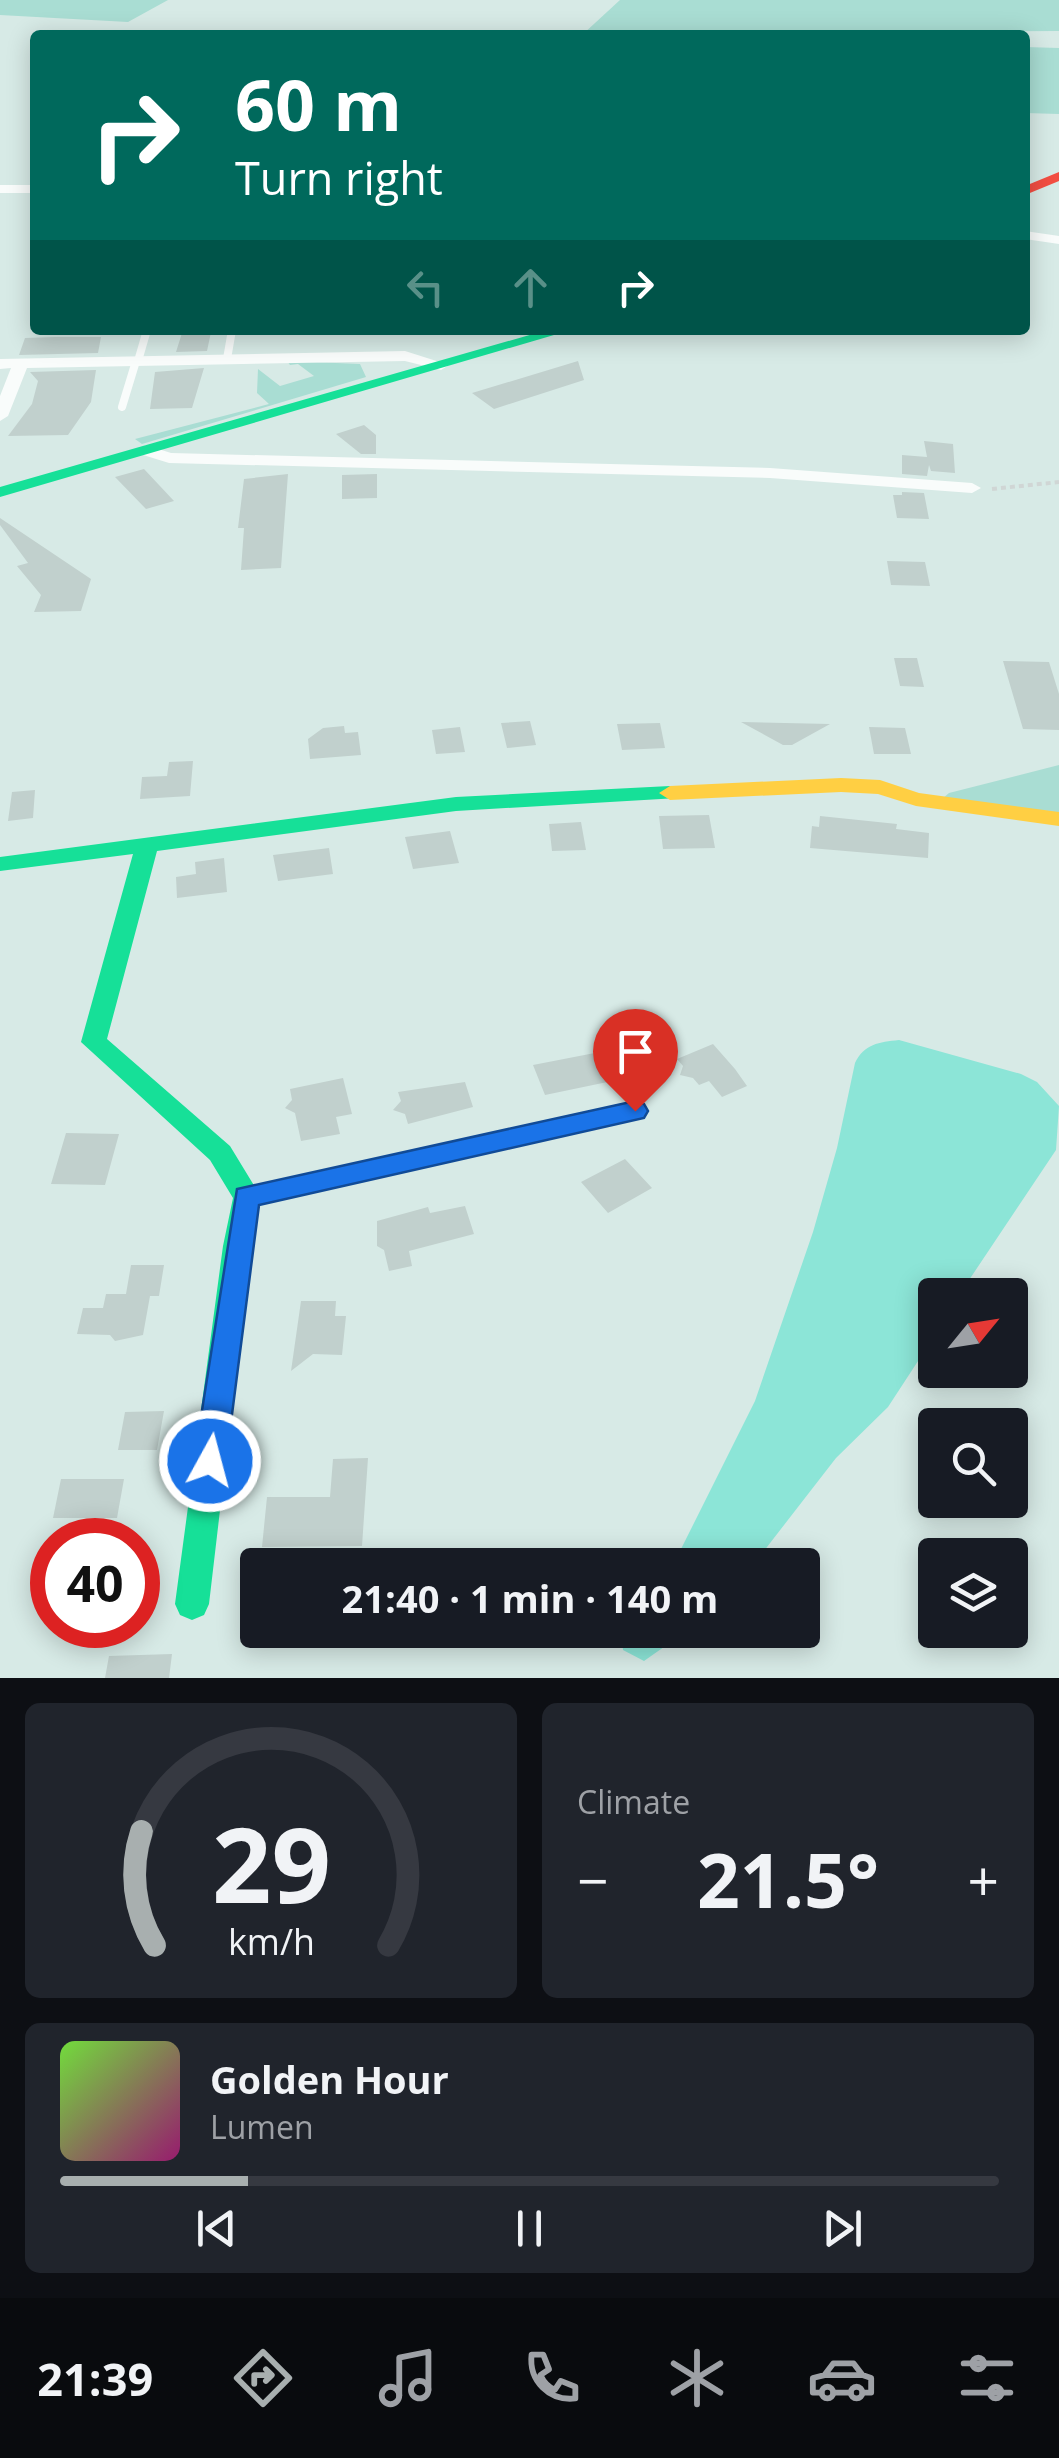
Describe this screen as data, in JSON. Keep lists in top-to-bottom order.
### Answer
{
  "north": "top right",
  "page": {
    "turn": ["60 m", "Turn right"],
    "limit": "40",
    "trip": "21:40 · 1 min · 140 m",
    "tile": "Climate",
    "heat": ["−", "21.5°", "+"],
    "song": ["Golden Hour", "Lumen"],
    "tabs": "21:39",
    "gauge": ["29", "km/h"]
  }
}
